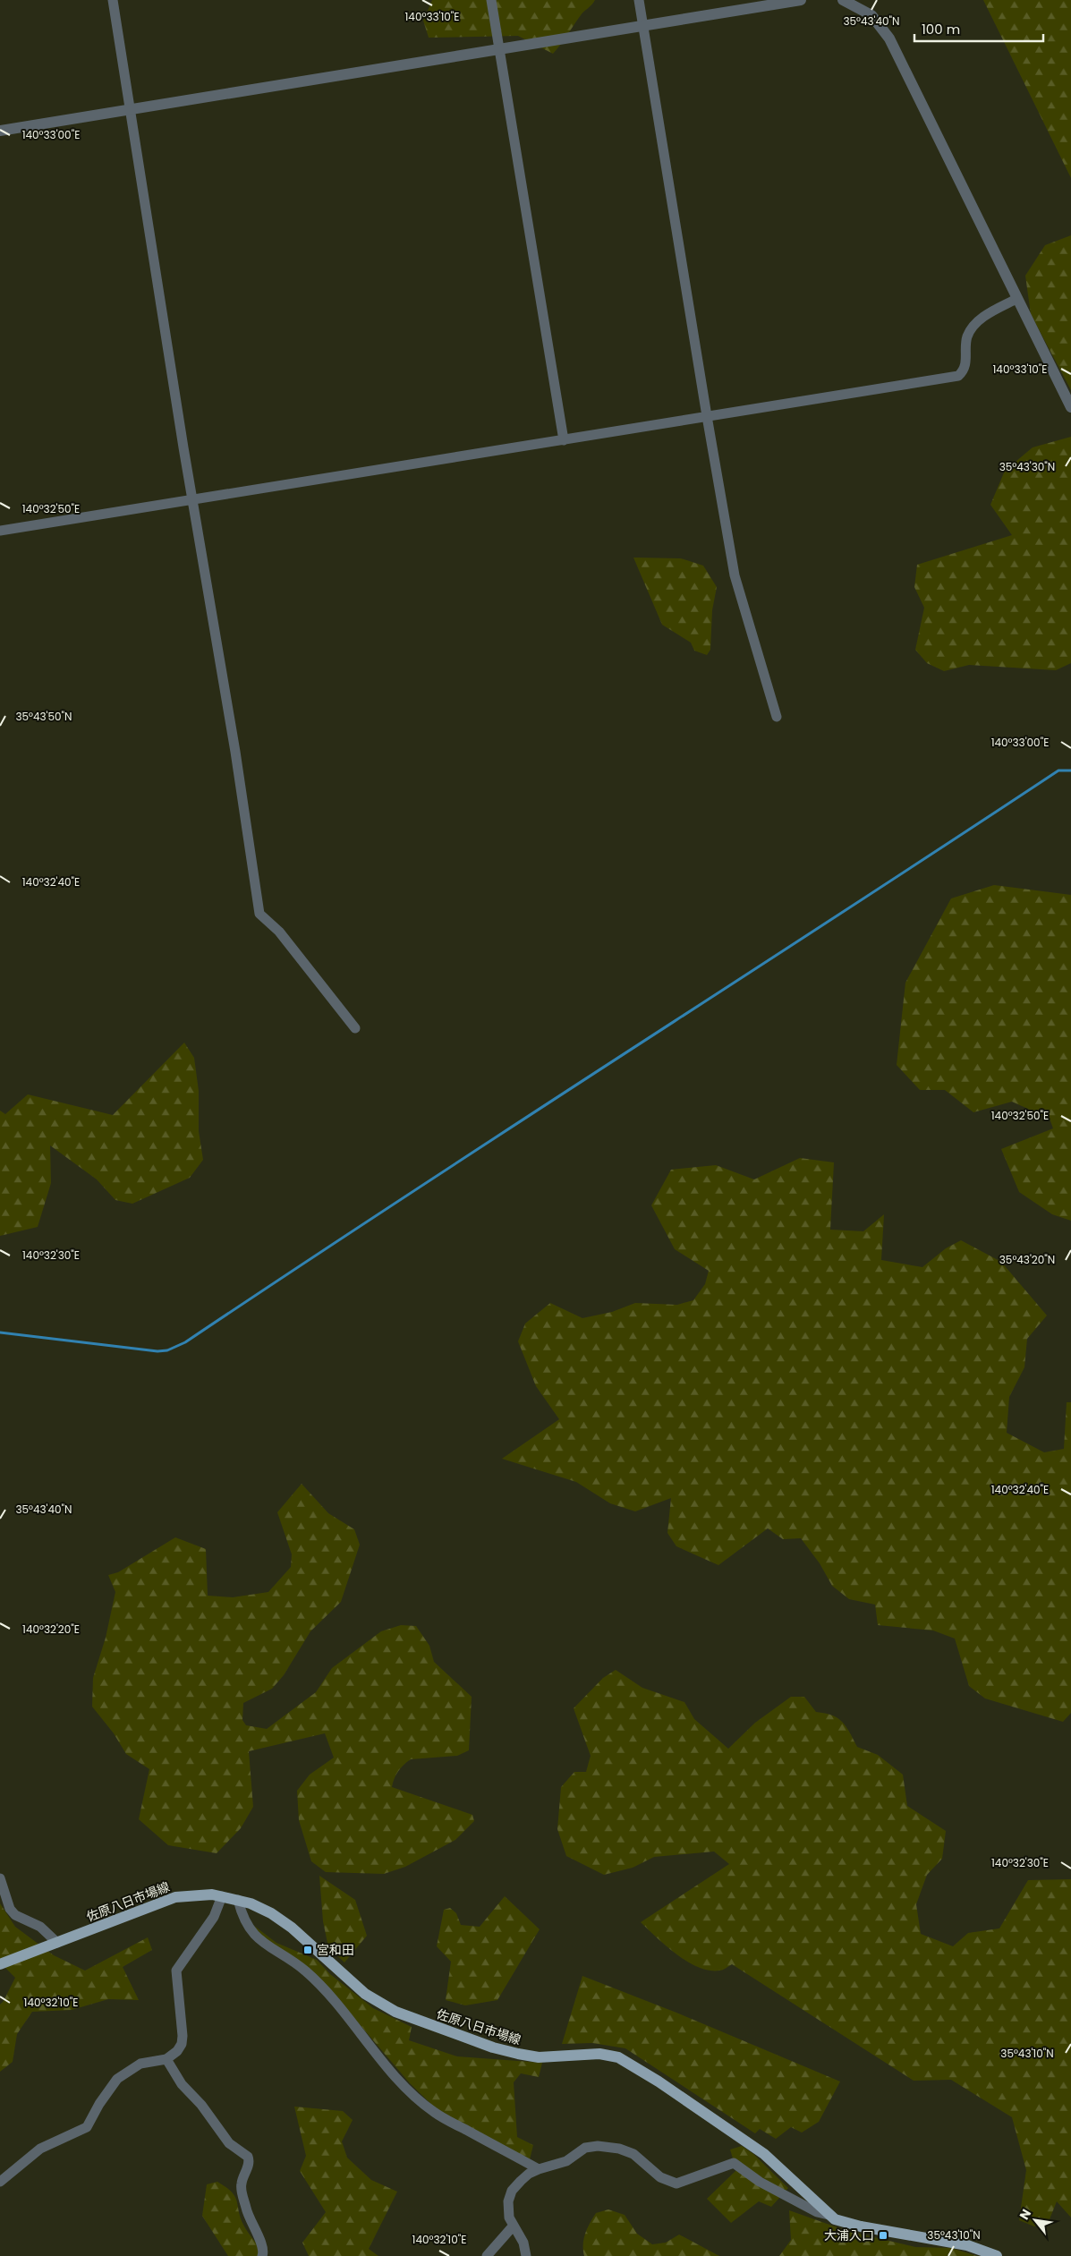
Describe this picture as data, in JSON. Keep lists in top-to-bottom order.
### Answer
{
  "streets": {
    "main road": ["佐原八日市場線"]
  },
  "places": {
    "transit": ["宮和田", "大浦入口"]
  },
  "scale_bar": "100 m",
  "north": "top left",
  "coordinates": [
    "140°33'10\"E",
    "35°43'40\"N",
    "140°33'00\"E",
    "35°43'30\"N",
    "140°32'50\"E",
    "35°43'50\"N",
    "140°32'40\"E",
    "140°32'30\"E",
    "35°43'20\"N",
    "140°32'20\"E",
    "140°32'10\"E",
    "35°43'10\"N"
  ]
}
